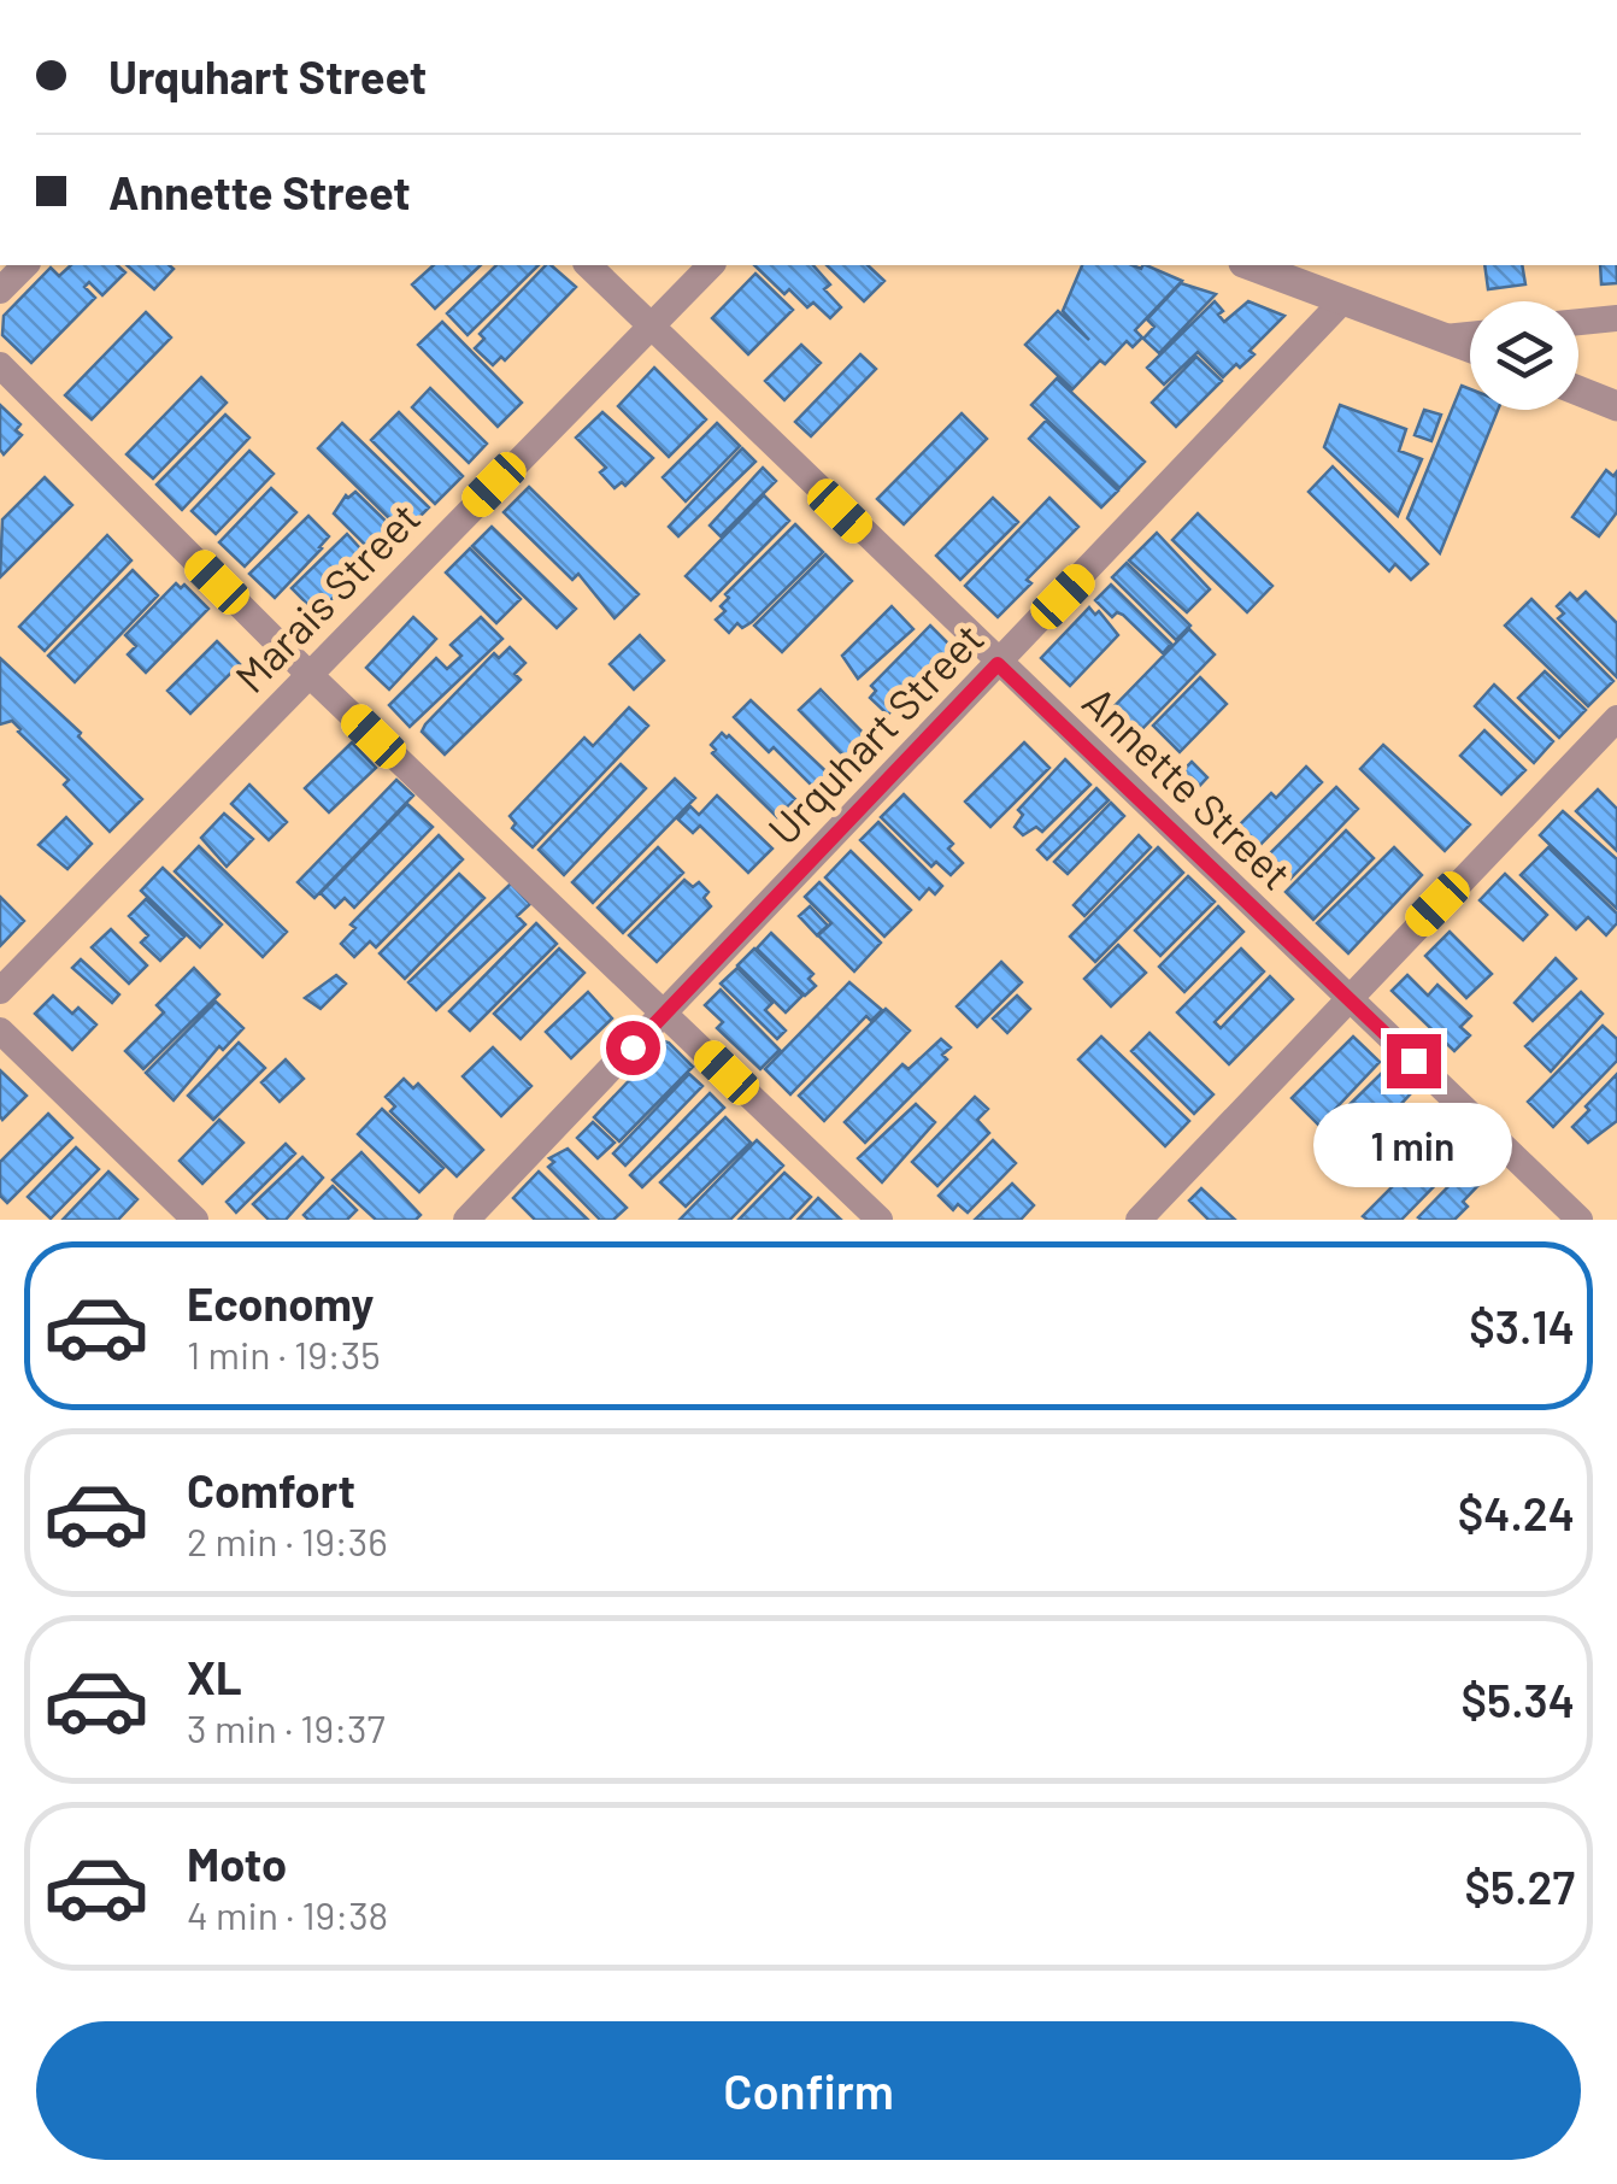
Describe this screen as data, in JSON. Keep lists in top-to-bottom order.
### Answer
{
  "streets": {
    "street": ["Marais Street", "Urquhart Street", "Annette Street"]
  },
  "crossings": [
    ["Marais Street", "Annette Street"],
    ["Urquhart Street", "Annette Street"]
  ],
  "page": {
    "banner": ["Urquhart Street", "Annette Street"],
    "bubble": "1 min",
    "list": [
      {
        "name": "Economy",
        "note": "1 min · 19:35",
        "value": "$3.14"
      },
      {
        "name": "Comfort",
        "note": "2 min · 19:36",
        "value": "$4.24"
      },
      {
        "name": "XL",
        "note": "3 min · 19:37",
        "value": "$5.34"
      },
      {
        "name": "Moto",
        "note": "4 min · 19:38",
        "value": "$5.27"
      }
    ],
    "buttons": "Confirm"
  }
}
